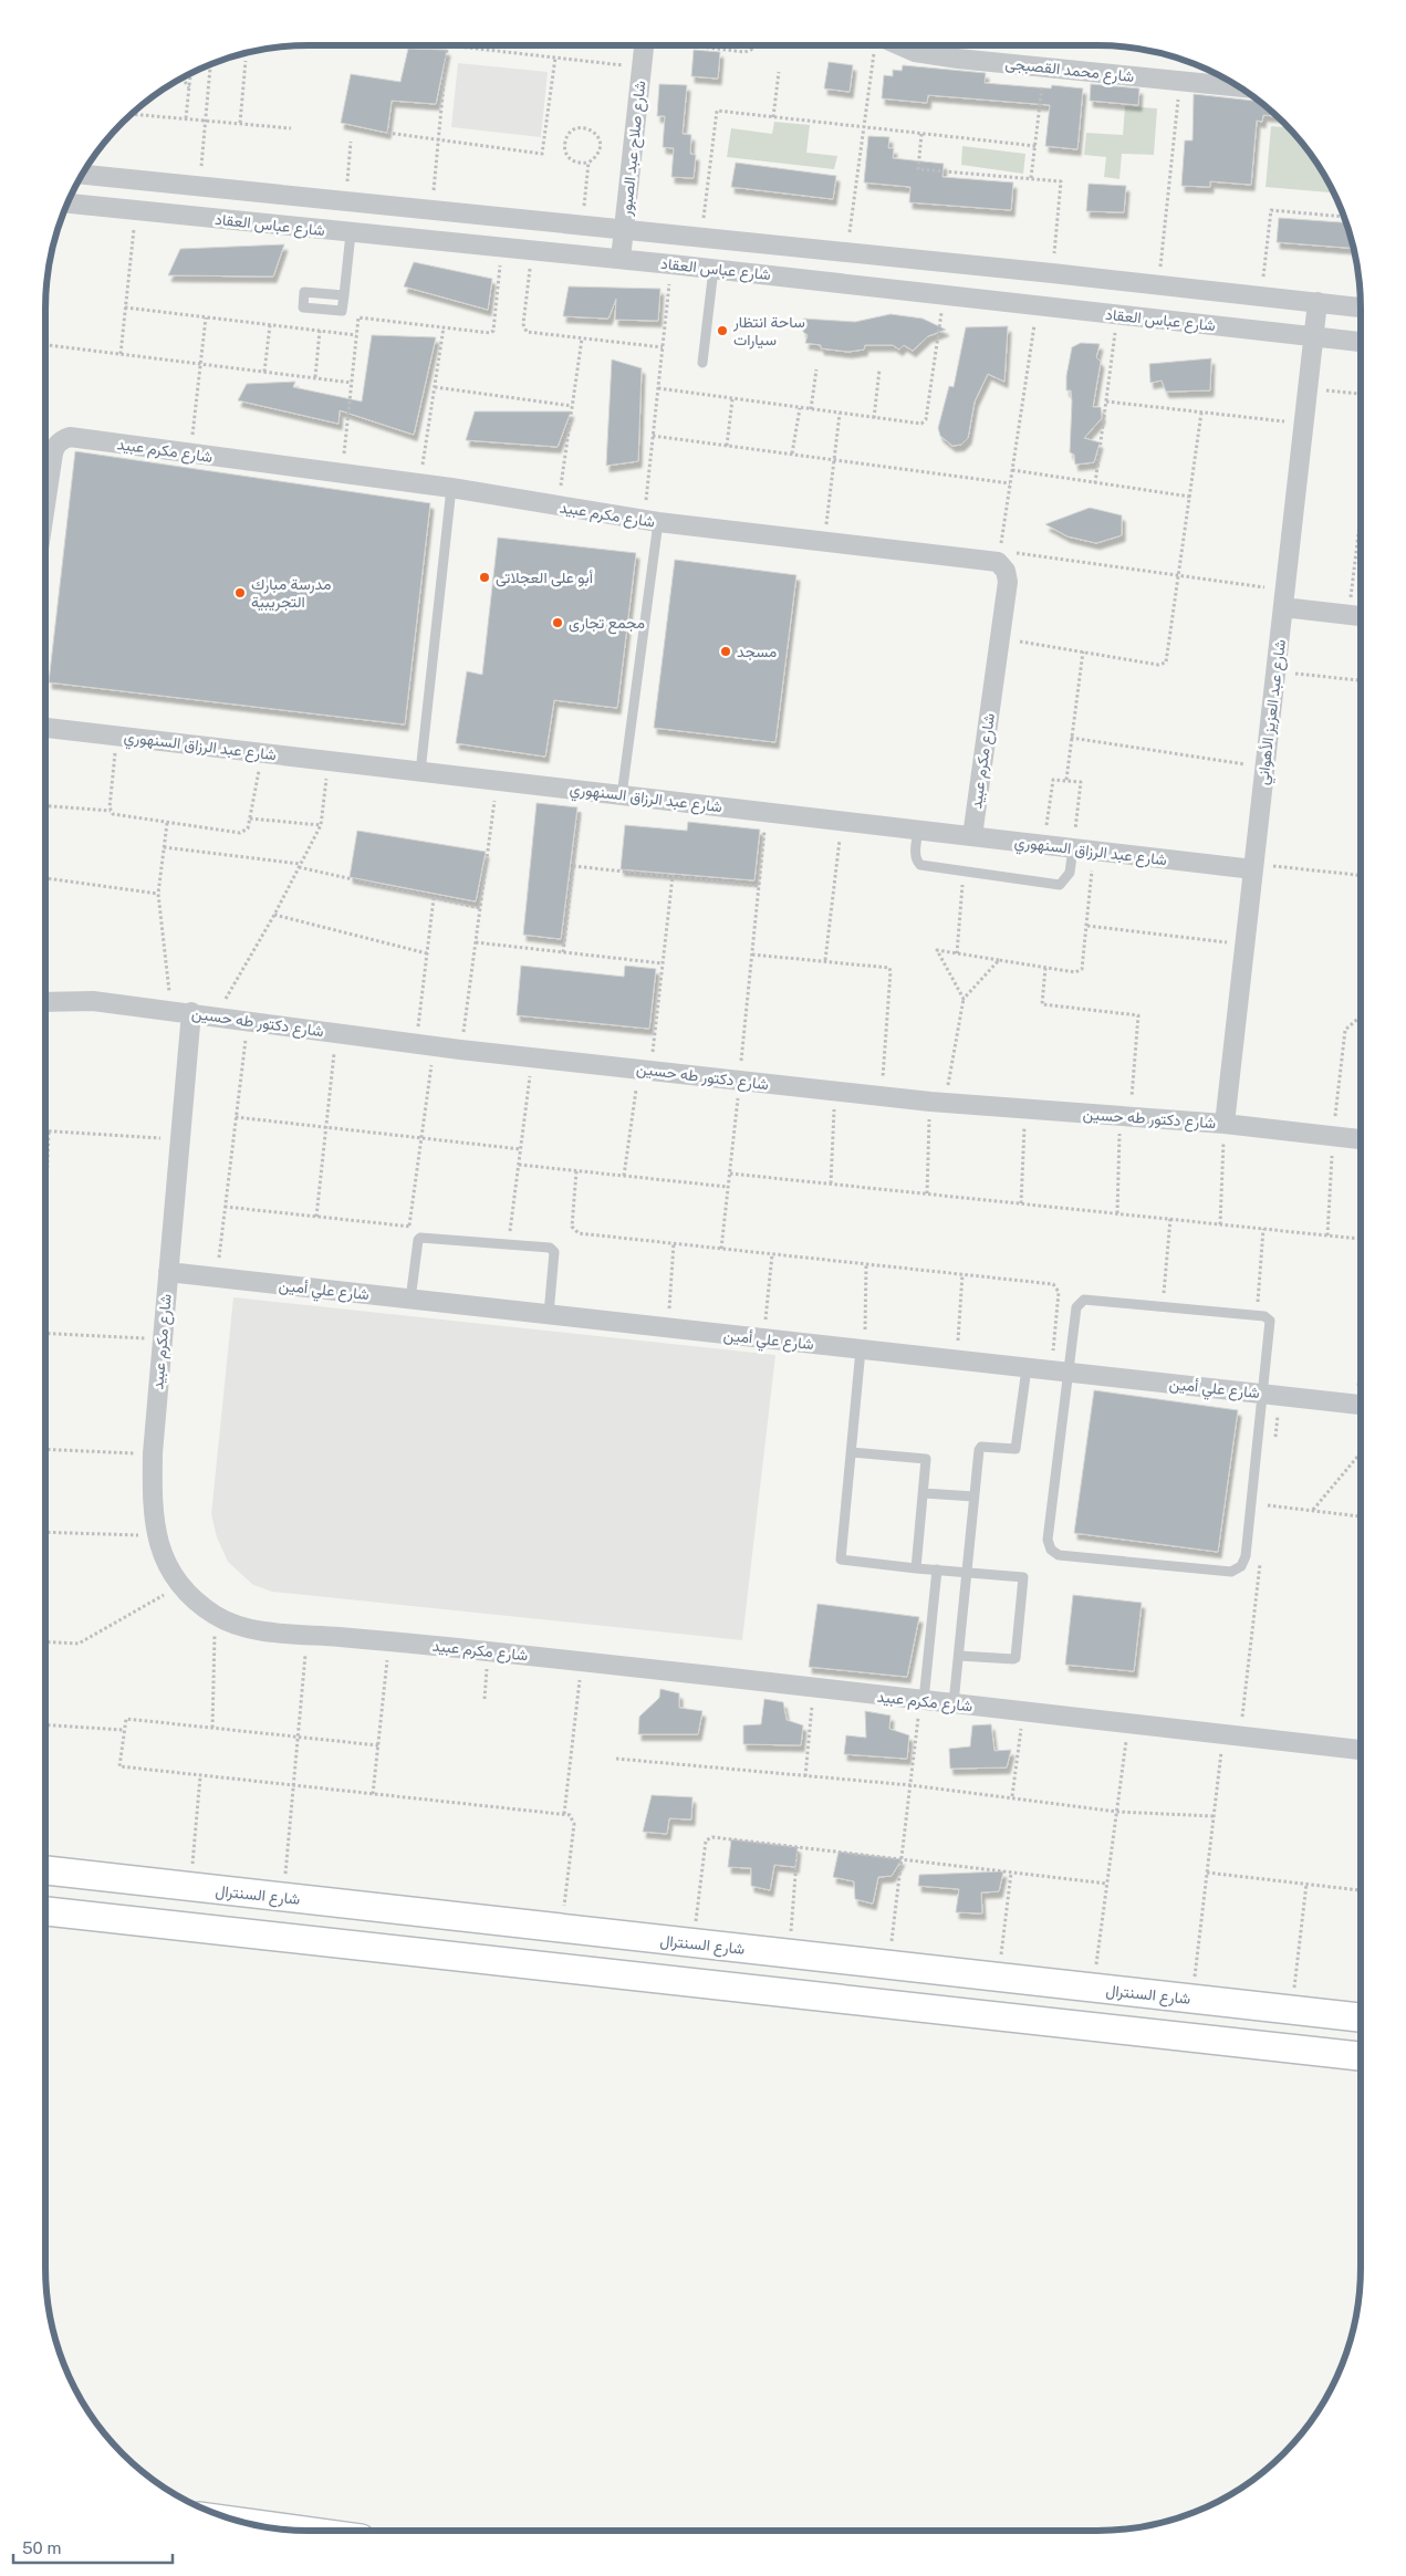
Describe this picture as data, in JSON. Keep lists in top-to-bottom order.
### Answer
{
  "streets": {
    "street": [
      "شارع محمد القصبجى",
      "شارع صلاح عبد الصبور",
      "شارع عباس العقاد",
      "شارع مكرم عبيد",
      "شارع عبد العزيز الأهواني",
      "شارع عبد الرزاق السنهوري",
      "شارع دكتور طه حسين",
      "شارع علي أمين",
      "شارع السنترال"
    ]
  },
  "crossings": [
    ["شارع صلاح عبد الصبور", "شارع عباس العقاد"],
    ["شارع عباس العقاد", "شارع عبد العزيز الأهواني"],
    ["شارع مكرم عبيد", "شارع عبد الرزاق السنهوري"],
    ["شارع مكرم عبيد", "شارع دكتور طه حسين"],
    ["شارع مكرم عبيد", "شارع علي أمين"],
    ["شارع عبد العزيز الأهواني", "شارع عبد الرزاق السنهوري"],
    ["شارع عبد العزيز الأهواني", "شارع دكتور طه حسين"]
  ],
  "places": [
    "ساحة انتظار سيارات",
    "أبو على العجلاتى",
    "مدرسة مبارك التجريبية",
    "مجمع تجارى",
    "مسجد"
  ],
  "scale_bar": "50 m"
}
